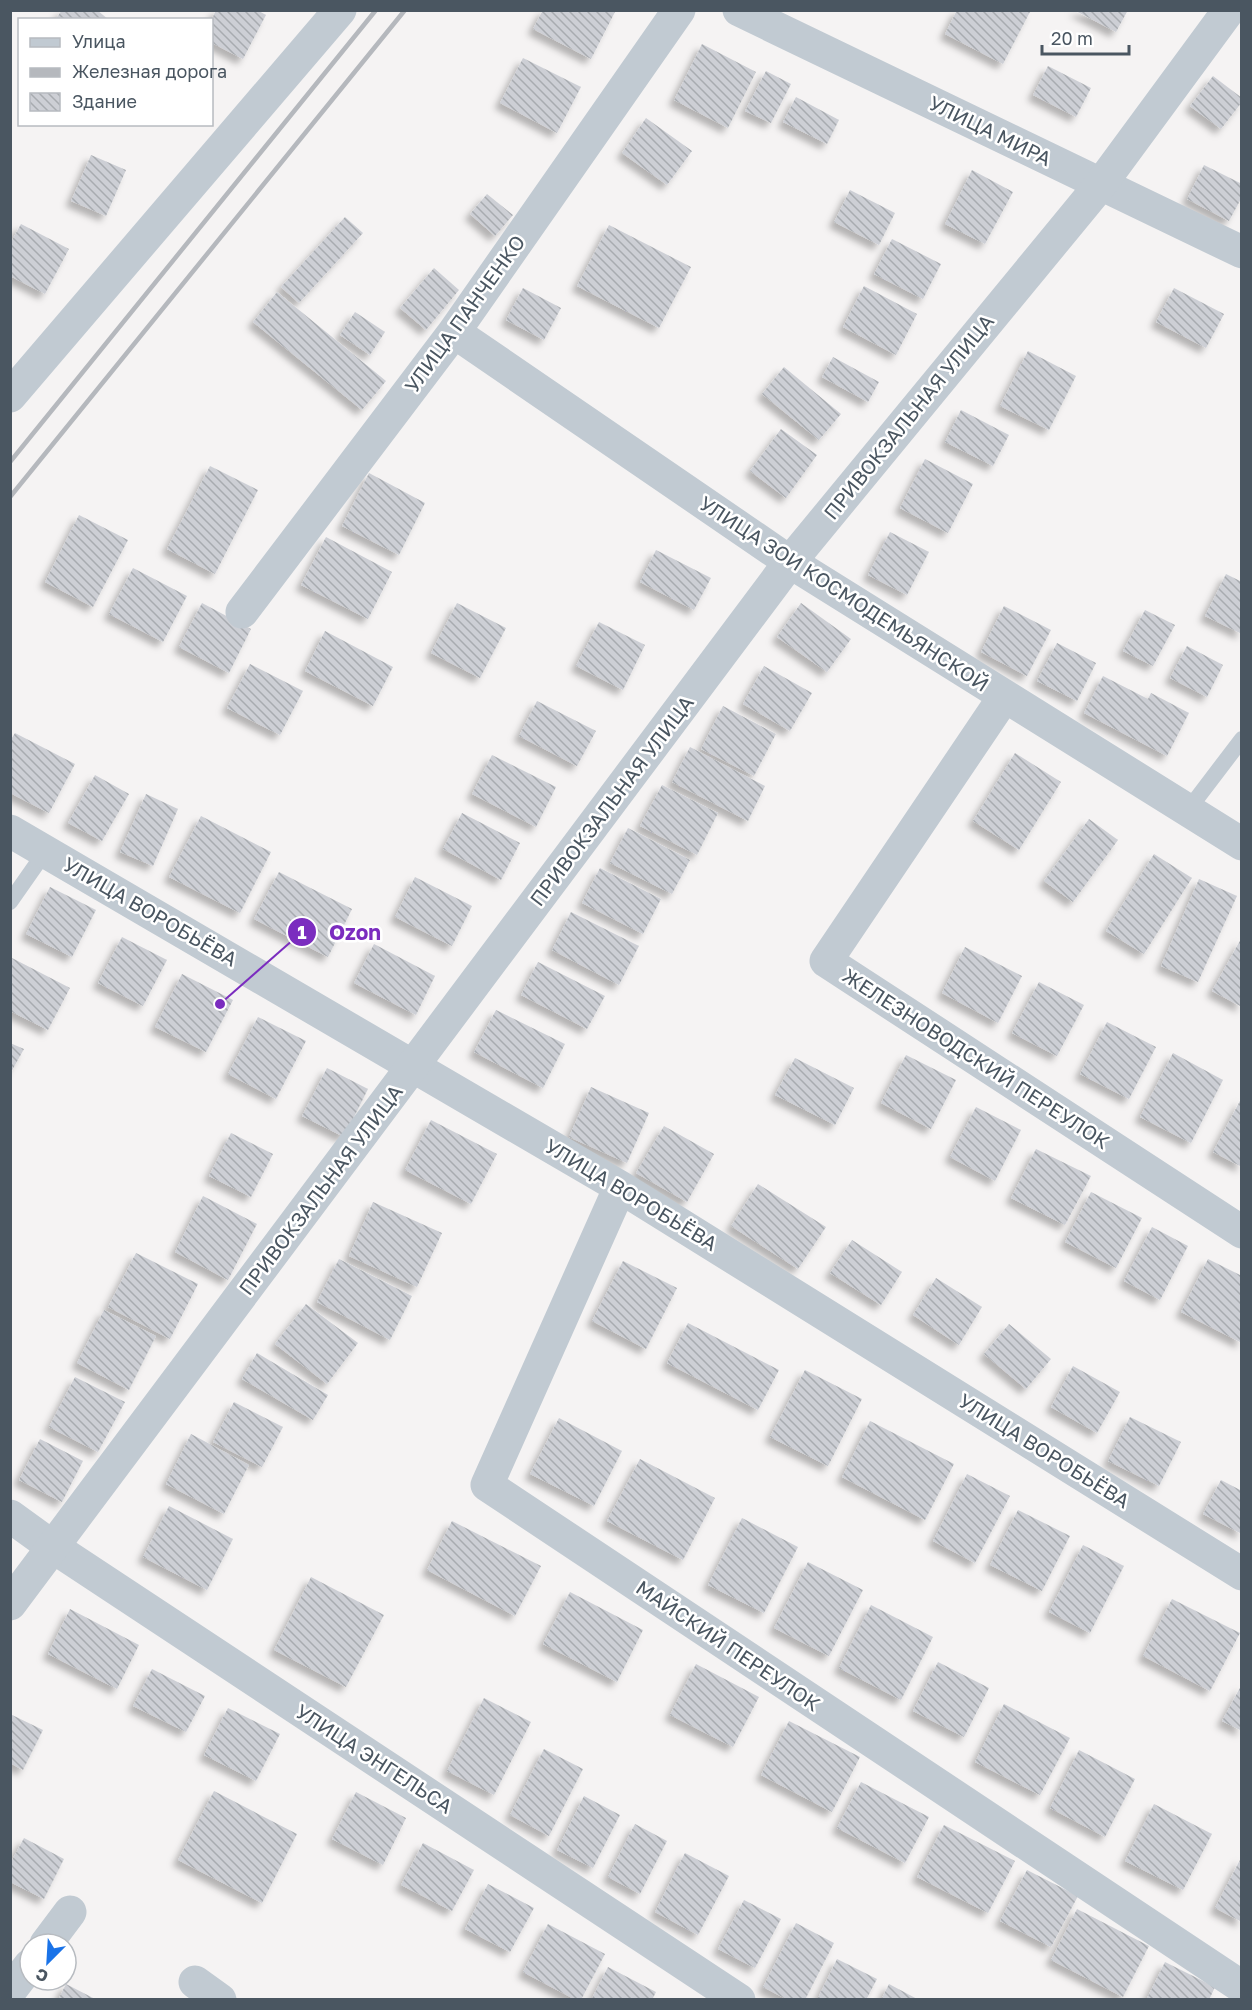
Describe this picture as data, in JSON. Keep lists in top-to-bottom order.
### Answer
{
  "streets": {
    "street": [
      "УЛИЦА МИРА",
      "УЛИЦА ПАНЧЕНКО",
      "ПРИВОКЗАЛЬНАЯ УЛИЦА",
      "УЛИЦА ЗОИ КОСМОДЕМЬЯНСКОЙ",
      "УЛИЦА ВОРОБЬЁВА",
      "ЖЕЛЕЗНОВОДСКИЙ ПЕРЕУЛОК",
      "МАЙСКИЙ ПЕРЕУЛОК",
      "УЛИЦА ЭНГЕЛЬСА"
    ]
  },
  "crossings": [
    ["УЛИЦА МИРА", "ПРИВОКЗАЛЬНАЯ УЛИЦА"],
    ["УЛИЦА ПАНЧЕНКО", "УЛИЦА ЗОИ КОСМОДЕМЬЯНСКОЙ"],
    ["ПРИВОКЗАЛЬНАЯ УЛИЦА", "УЛИЦА ЗОИ КОСМОДЕМЬЯНСКОЙ"],
    ["ПРИВОКЗАЛЬНАЯ УЛИЦА", "УЛИЦА ВОРОБЬЁВА"],
    ["ПРИВОКЗАЛЬНАЯ УЛИЦА", "УЛИЦА ЭНГЕЛЬСА"],
    ["УЛИЦА ЗОИ КОСМОДЕМЬЯНСКОЙ", "ЖЕЛЕЗНОВОДСКИЙ ПЕРЕУЛОК"],
    ["УЛИЦА ВОРОБЬЁВА", "МАЙСКИЙ ПЕРЕУЛОК"]
  ],
  "places": ["Ozon"],
  "legend": ["Улица", "Железная дорога", "Здание"],
  "scale_bar": "20 m",
  "north": "bottom left"
}
